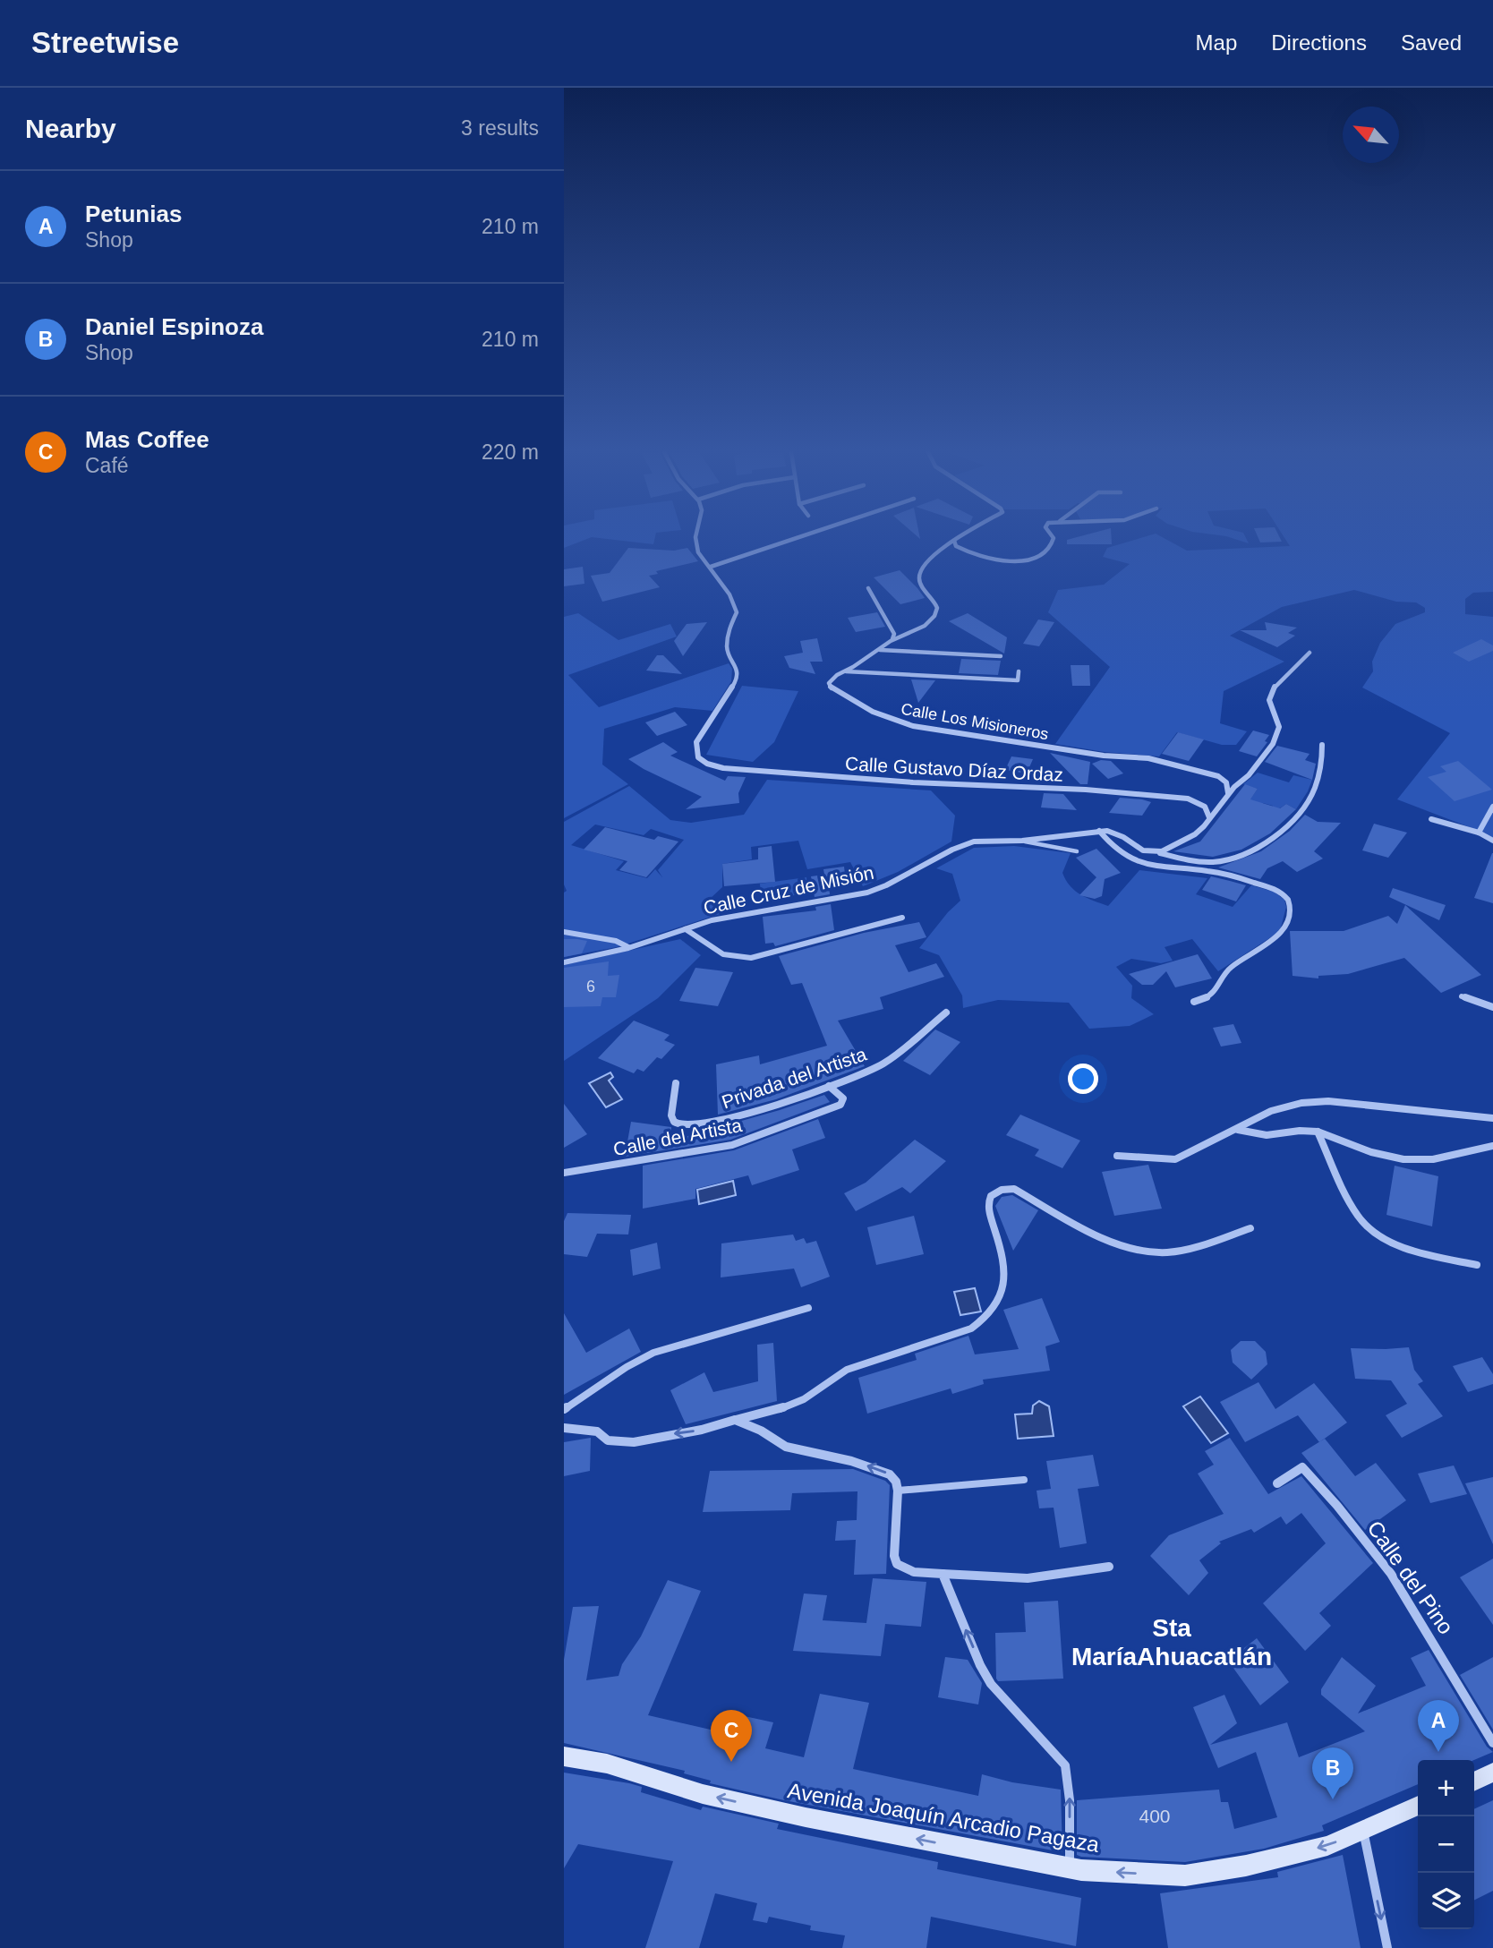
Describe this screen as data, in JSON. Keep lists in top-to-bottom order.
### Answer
{
  "streets": {
    "street": [
      "Calle Los Misioneros",
      "Calle Gustavo Díaz Ordaz",
      "Calle Cruz de Misión",
      "Privada del Artista",
      "Calle del Artista",
      "Calle del Pino",
      "Avenida Joaquín Arcadio Pagaza"
    ]
  },
  "crossings": [
    ["Privada del Artista", "Calle del Artista"]
  ],
  "one_way": ["Avenida Joaquín Arcadio Pagaza"],
  "districts": ["Sta MaríaAhuacatlán"],
  "house_numbers": ["6", "400"],
  "north": "top left",
  "page": {
    "header": "Streetwise",
    "nav": ["Map", "Directions", "Saved"],
    "heading": ["Nearby", "3 results"],
    "list": [
      {
        "mark": "A",
        "name": "Petunias",
        "note": "Shop",
        "value": "210 m"
      },
      {
        "mark": "B",
        "name": "Daniel Espinoza",
        "note": "Shop",
        "value": "210 m"
      },
      {
        "mark": "C",
        "name": "Mas Coffee",
        "note": "Café",
        "value": "220 m"
      }
    ],
    "pins": ["A", "C", "B"],
    "map_buttons": ["+", "−"]
  }
}
